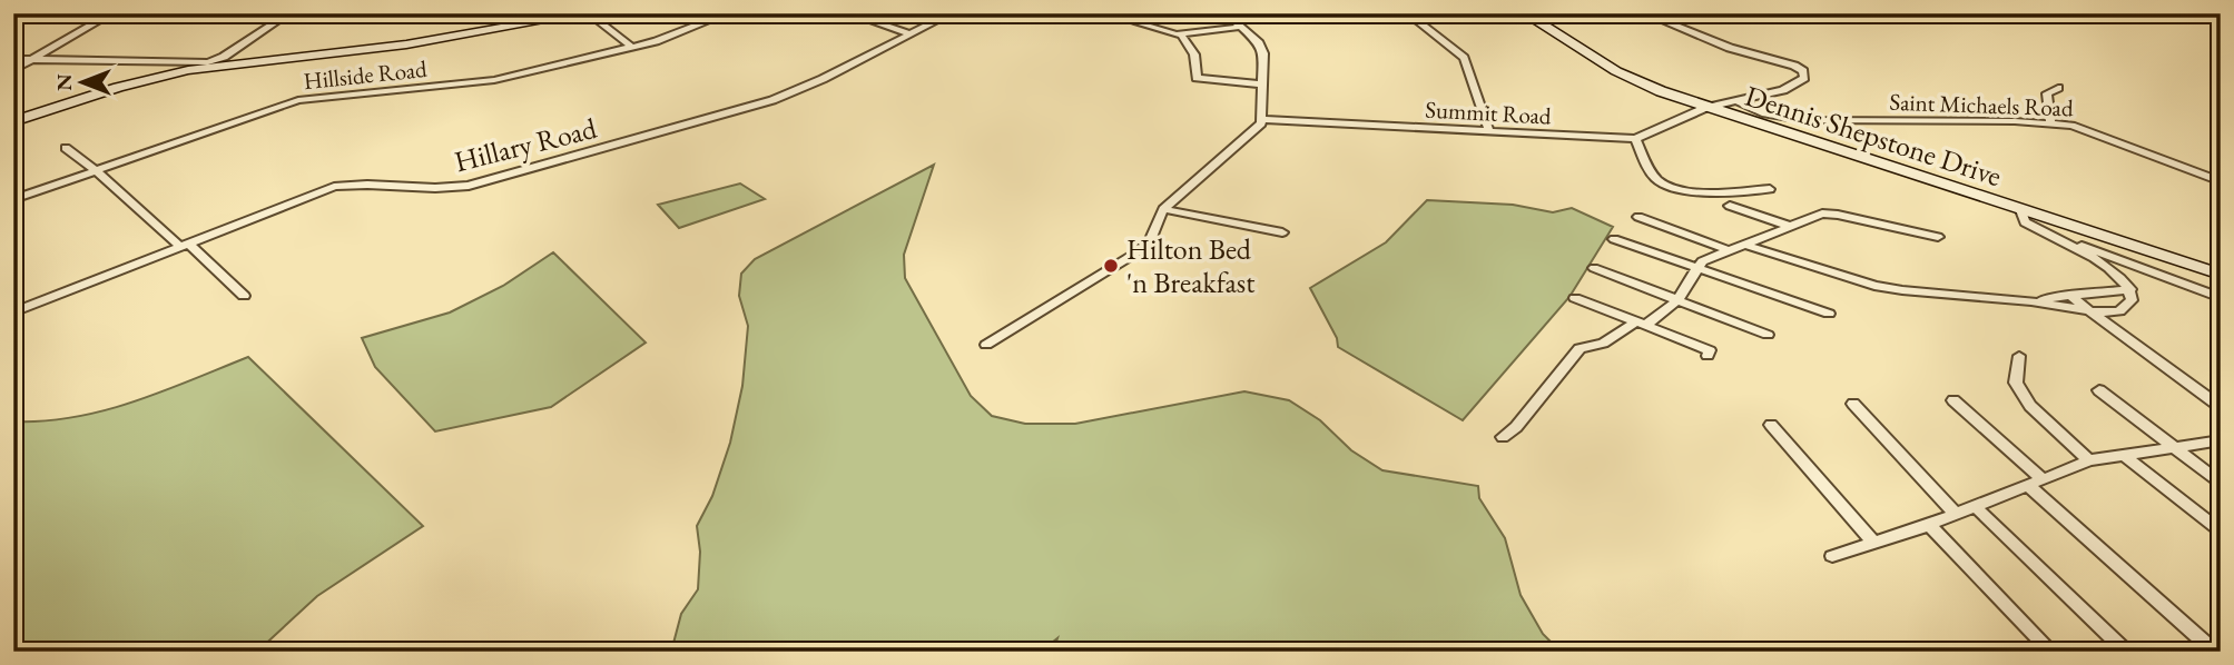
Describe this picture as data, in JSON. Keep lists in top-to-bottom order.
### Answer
{
  "streets": {
    "street": [
      "Hillside Road",
      "Saint Michaels Road",
      "Summit Road",
      "Dennis Shepstone Drive",
      "Hillary Road"
    ]
  },
  "crossings": [
    ["Saint Michaels Road", "Summit Road"],
    ["Summit Road", "Dennis Shepstone Drive"]
  ],
  "places": ["Hilton Bed 'n Breakfast"],
  "north": "left"
}
